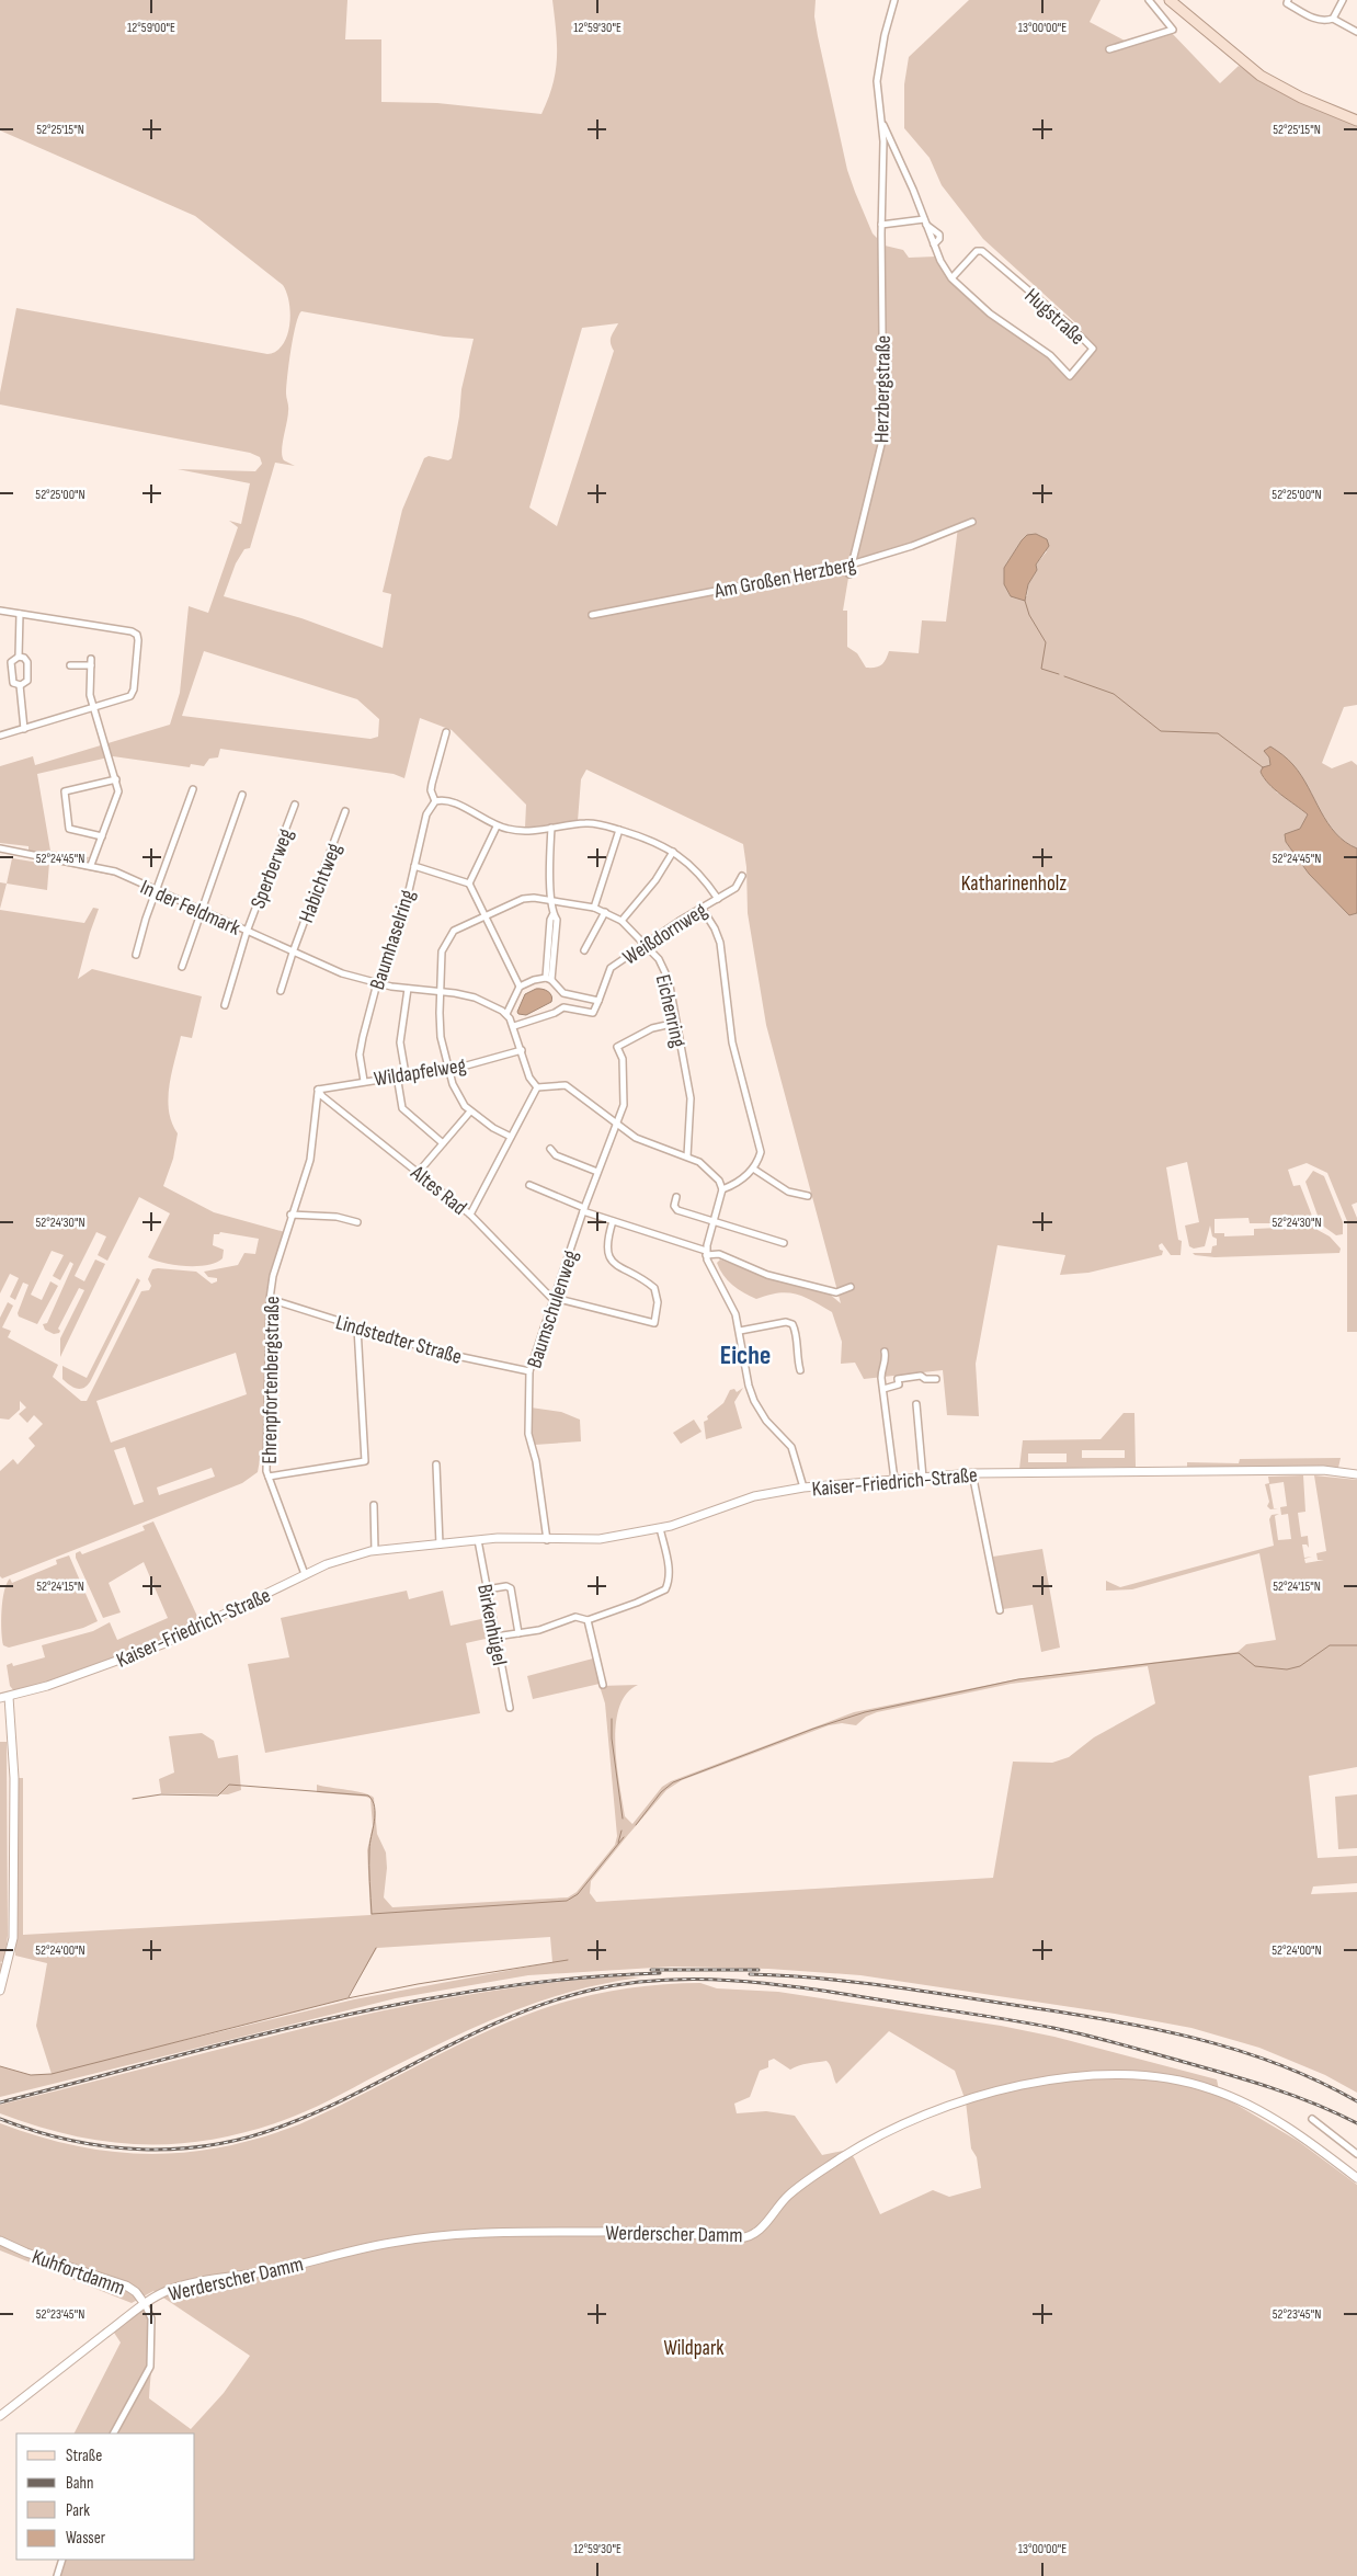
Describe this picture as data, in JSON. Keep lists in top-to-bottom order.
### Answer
{
  "streets": {
    "street": [
      "Hugstraße",
      "Herzbergstraße",
      "Am Großen Herzberg",
      "Sperberweg",
      "Habichtweg",
      "In der Feldmark",
      "Weißdornweg",
      "Baumhaselring",
      "Eichenring",
      "Wildapfelweg",
      "Altes Rad",
      "Baumschulenweg",
      "Lindstedter Straße",
      "Ehrenpfortenbergstraße",
      "Kaiser-Friedrich-Straße",
      "Birkenhügel",
      "Werderscher Damm",
      "Kuhfortdamm"
    ]
  },
  "crossings": [
    ["Hugstraße", "Herzbergstraße"],
    ["Herzbergstraße", "Am Großen Herzberg"],
    ["Sperberweg", "In der Feldmark"],
    ["Habichtweg", "In der Feldmark"],
    ["In der Feldmark", "Baumhaselring"],
    ["In der Feldmark", "Eichenring"],
    ["Weißdornweg", "Eichenring"],
    ["Baumhaselring", "Wildapfelweg"],
    ["Eichenring", "Wildapfelweg"],
    ["Eichenring", "Baumschulenweg"],
    ["Wildapfelweg", "Altes Rad"],
    ["Wildapfelweg", "Ehrenpfortenbergstraße"],
    ["Altes Rad", "Baumschulenweg"],
    ["Altes Rad", "Ehrenpfortenbergstraße"],
    ["Baumschulenweg", "Lindstedter Straße"],
    ["Baumschulenweg", "Kaiser-Friedrich-Straße"],
    ["Lindstedter Straße", "Ehrenpfortenbergstraße"],
    ["Ehrenpfortenbergstraße", "Kaiser-Friedrich-Straße"],
    ["Kaiser-Friedrich-Straße", "Birkenhügel"],
    ["Werderscher Damm", "Kuhfortdamm"]
  ],
  "districts": ["Eiche"],
  "parks": ["Katharinenholz", "Wildpark"],
  "legend": [
    "Straße",
    "Bahn",
    "Park",
    "Wasser"
  ],
  "coordinates": [
    "12°59'00\"E",
    "12°59'30\"E",
    "13°00'00\"E",
    "52°25'15\"N",
    "52°25'00\"N",
    "52°24'45\"N",
    "52°24'30\"N",
    "52°24'15\"N",
    "52°24'00\"N",
    "52°23'45\"N"
  ]
}
